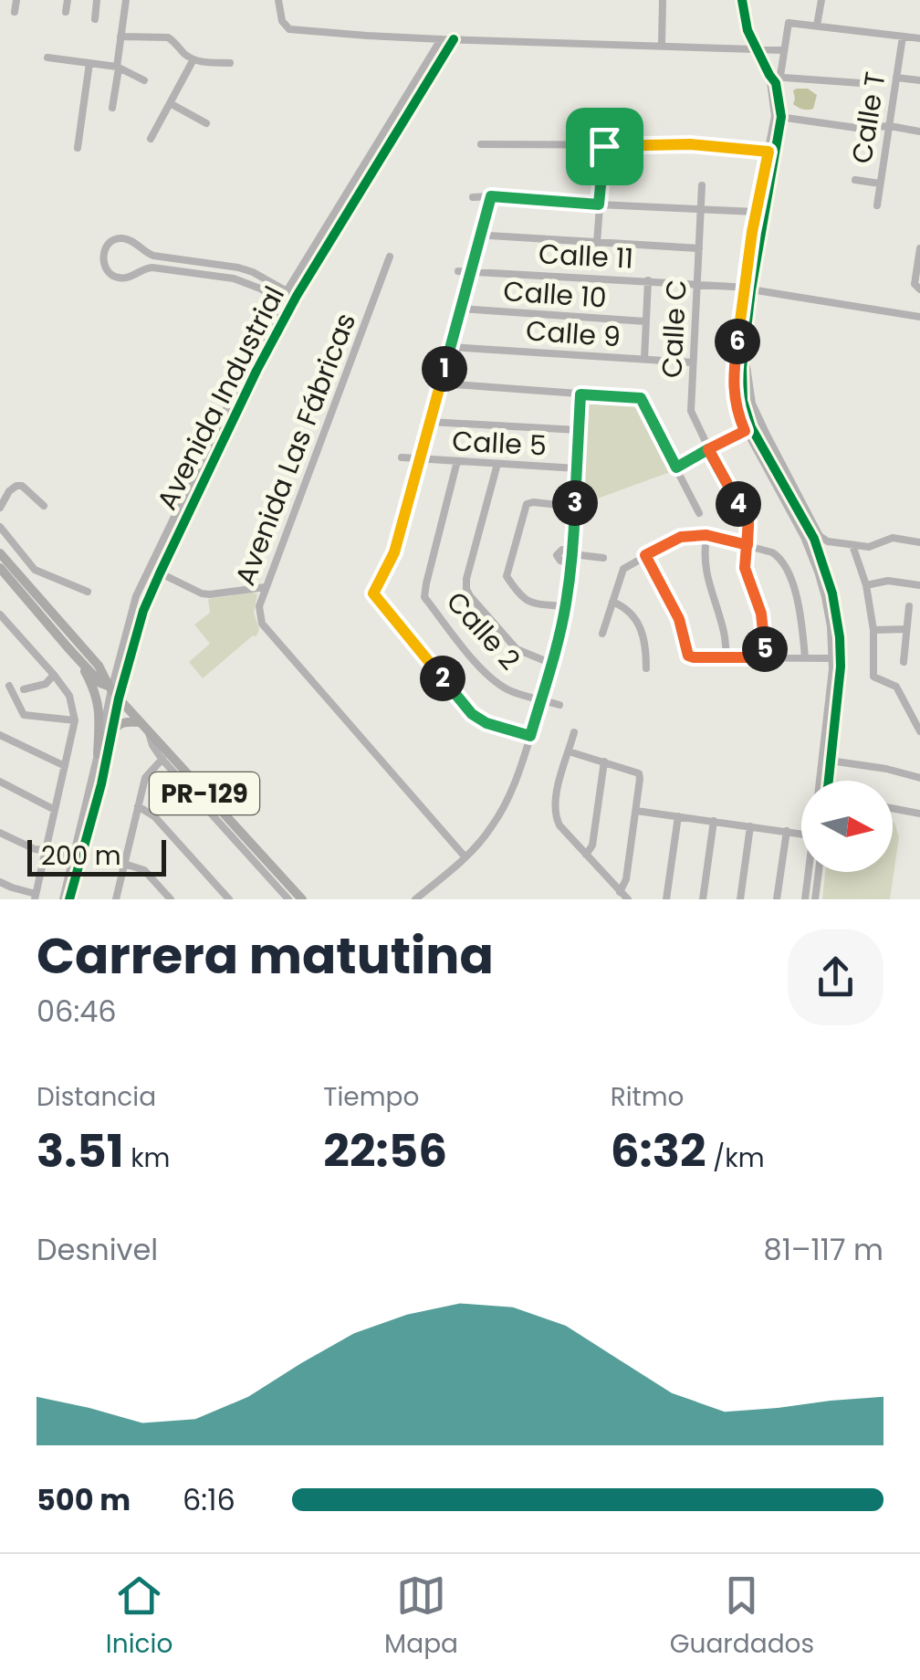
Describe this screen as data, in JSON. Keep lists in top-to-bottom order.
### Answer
{
  "streets": {
    "main road": ["PR-129"],
    "street": [
      "Calle T",
      "Calle 11",
      "Calle 10",
      "Calle C",
      "Calle 9",
      "Avenida Industrial",
      "Calle 5",
      "Avenida Las Fábricas",
      "Calle 2"
    ]
  },
  "crossings": [
    ["Calle 11", "Calle C"],
    ["Calle C", "Calle 9"],
    ["Avenida Industrial", "PR-129"],
    ["Calle 5", "Calle 2"]
  ],
  "scale_bar": "200 m",
  "north": "right",
  "page": {
    "pins": [
      "6",
      "1",
      "3",
      "4",
      "5",
      "2"
    ],
    "scale": "200 m",
    "heading": ["Carrera matutina", "06:46"],
    "stats": [
      ["Distancia", "3.51 km"],
      ["Tiempo", "22:56"],
      ["Ritmo", "6:32 /km"]
    ],
    "chart": ["Desnivel", "81–117 m"],
    "list": [
      {
        "name": "500 m",
        "note": "6:16"
      }
    ],
    "tabs": ["Inicio", "Mapa", "Guardados"]
  }
}
